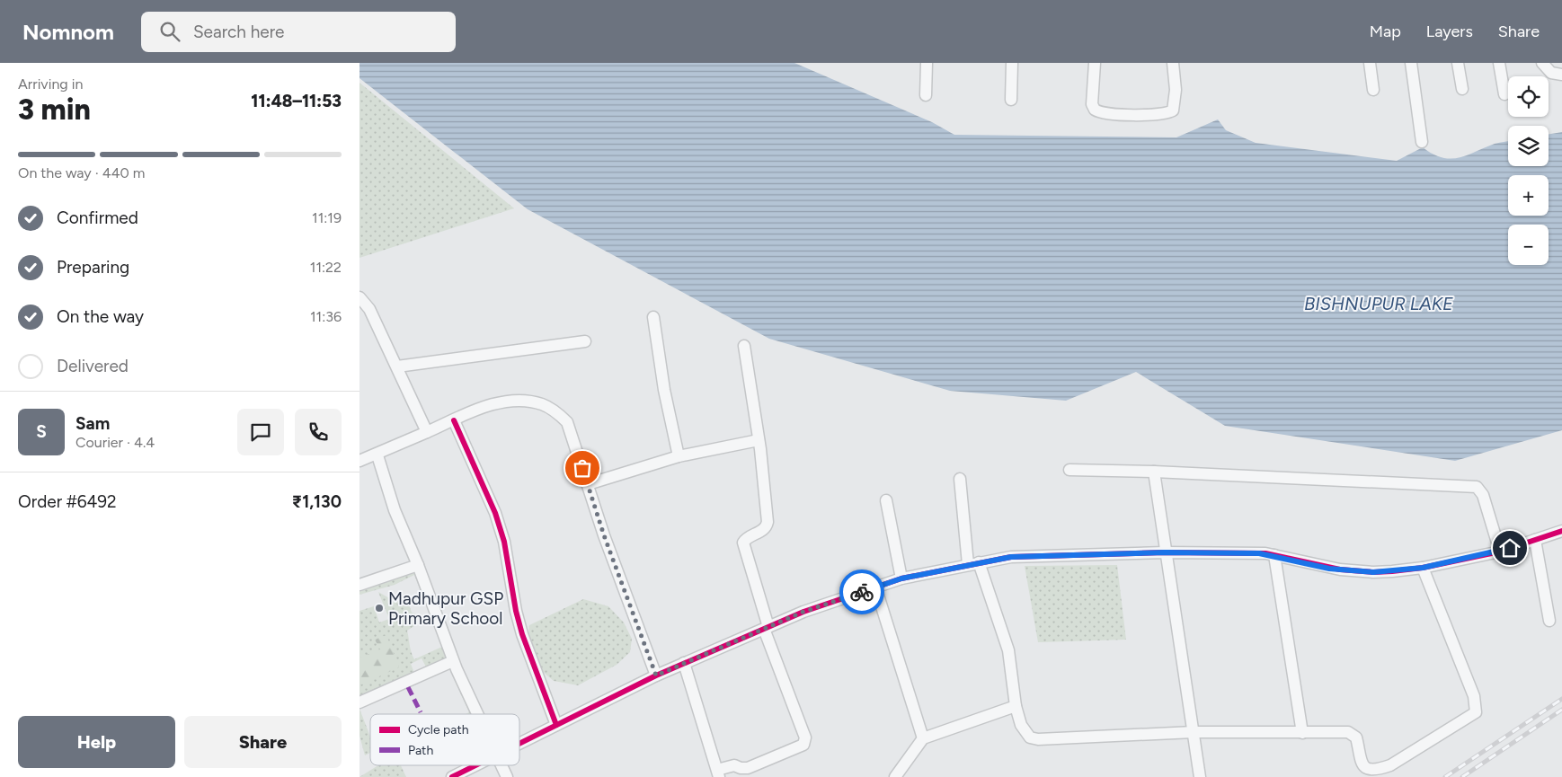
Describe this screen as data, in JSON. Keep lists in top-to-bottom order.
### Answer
{
  "water": ["BISHNUPUR LAKE"],
  "places": ["Madhupur GSP Primary School"],
  "legend": ["Cycle path", "Path"],
  "page": {
    "header": "Nomnom",
    "search": "Search here",
    "nav": ["Map", "Layers", "Share"],
    "heading": ["3 min", "Arriving in", "11:48–11:53"],
    "panel": [
      "Sam",
      "Courier · 4.4",
      "Order #6492",
      "₹1,130"
    ],
    "map_buttons": ["+", "−"],
    "bar": "On the way · 440 m",
    "list": [
      ["Confirmed", "11:19"],
      ["Preparing", "11:22"],
      ["On the way", "11:36"],
      "Delivered"
    ],
    "round": "S",
    "buttons": ["Help", "Share"]
  }
}
